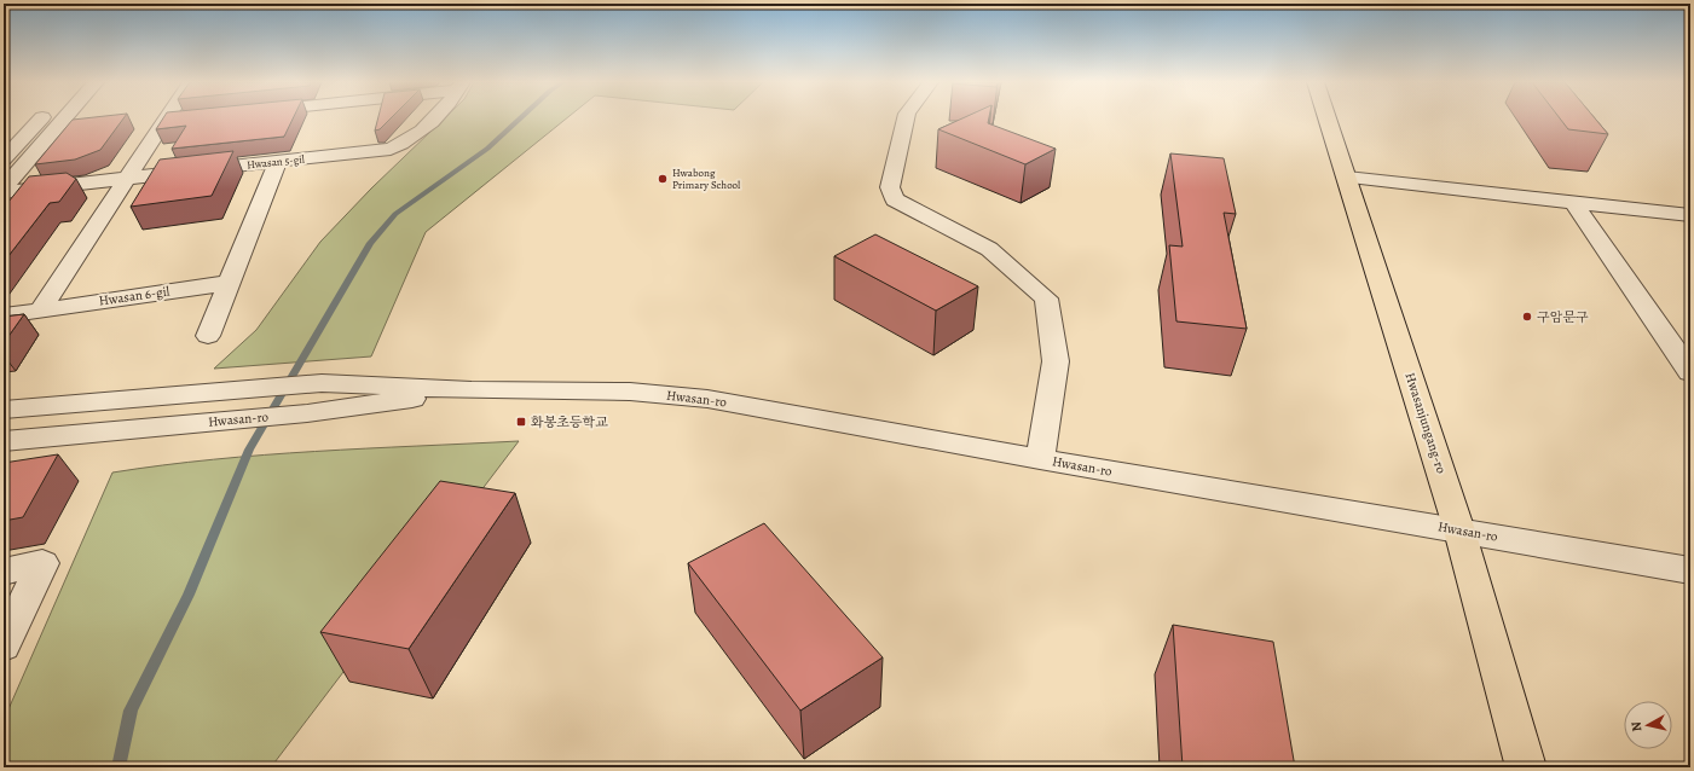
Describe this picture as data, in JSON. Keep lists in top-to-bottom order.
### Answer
{
  "streets": {
    "main road": ["Hwasanjungang-ro"],
    "street": ["Hwasan 5-gil", "Hwasan 6-gil", "Hwasan-ro"]
  },
  "crossings": [
    ["Hwasan-ro", "Hwasanjungang-ro"]
  ],
  "places": {
    "other": ["Hwabong Primary School", "구암문구"],
    "transit": ["화봉초등학교"]
  },
  "north": "left"
}
